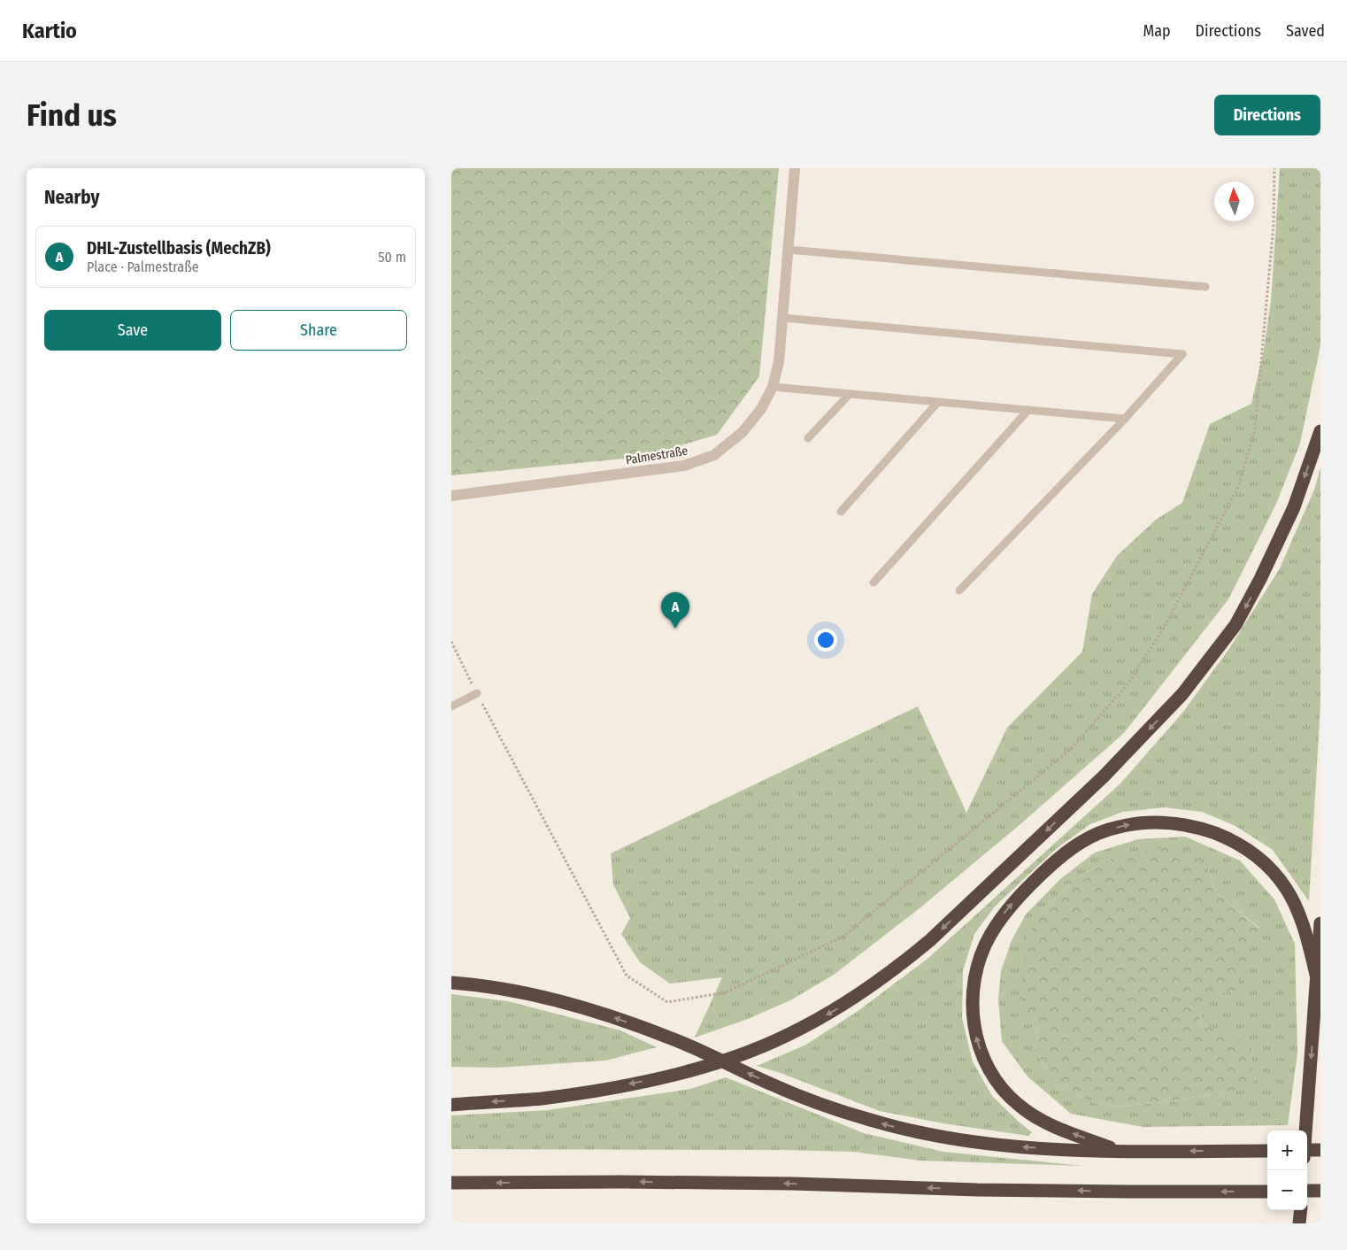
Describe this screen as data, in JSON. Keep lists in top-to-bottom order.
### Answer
{
  "streets": {
    "street": ["Palmestraße"]
  },
  "north": "top",
  "page": {
    "header": "Kartio",
    "nav": ["Map", "Directions", "Saved"],
    "buttons": [
      "Directions",
      ["Save", "Share"]
    ],
    "title": "Find us",
    "heading": "Nearby",
    "list": [
      {
        "mark": "A",
        "name": "DHL-Zustellbasis (MechZB)",
        "note": "Place · Palmestraße",
        "value": "50 m"
      }
    ],
    "pins": "A",
    "map_buttons": ["+", "−"]
  }
}
